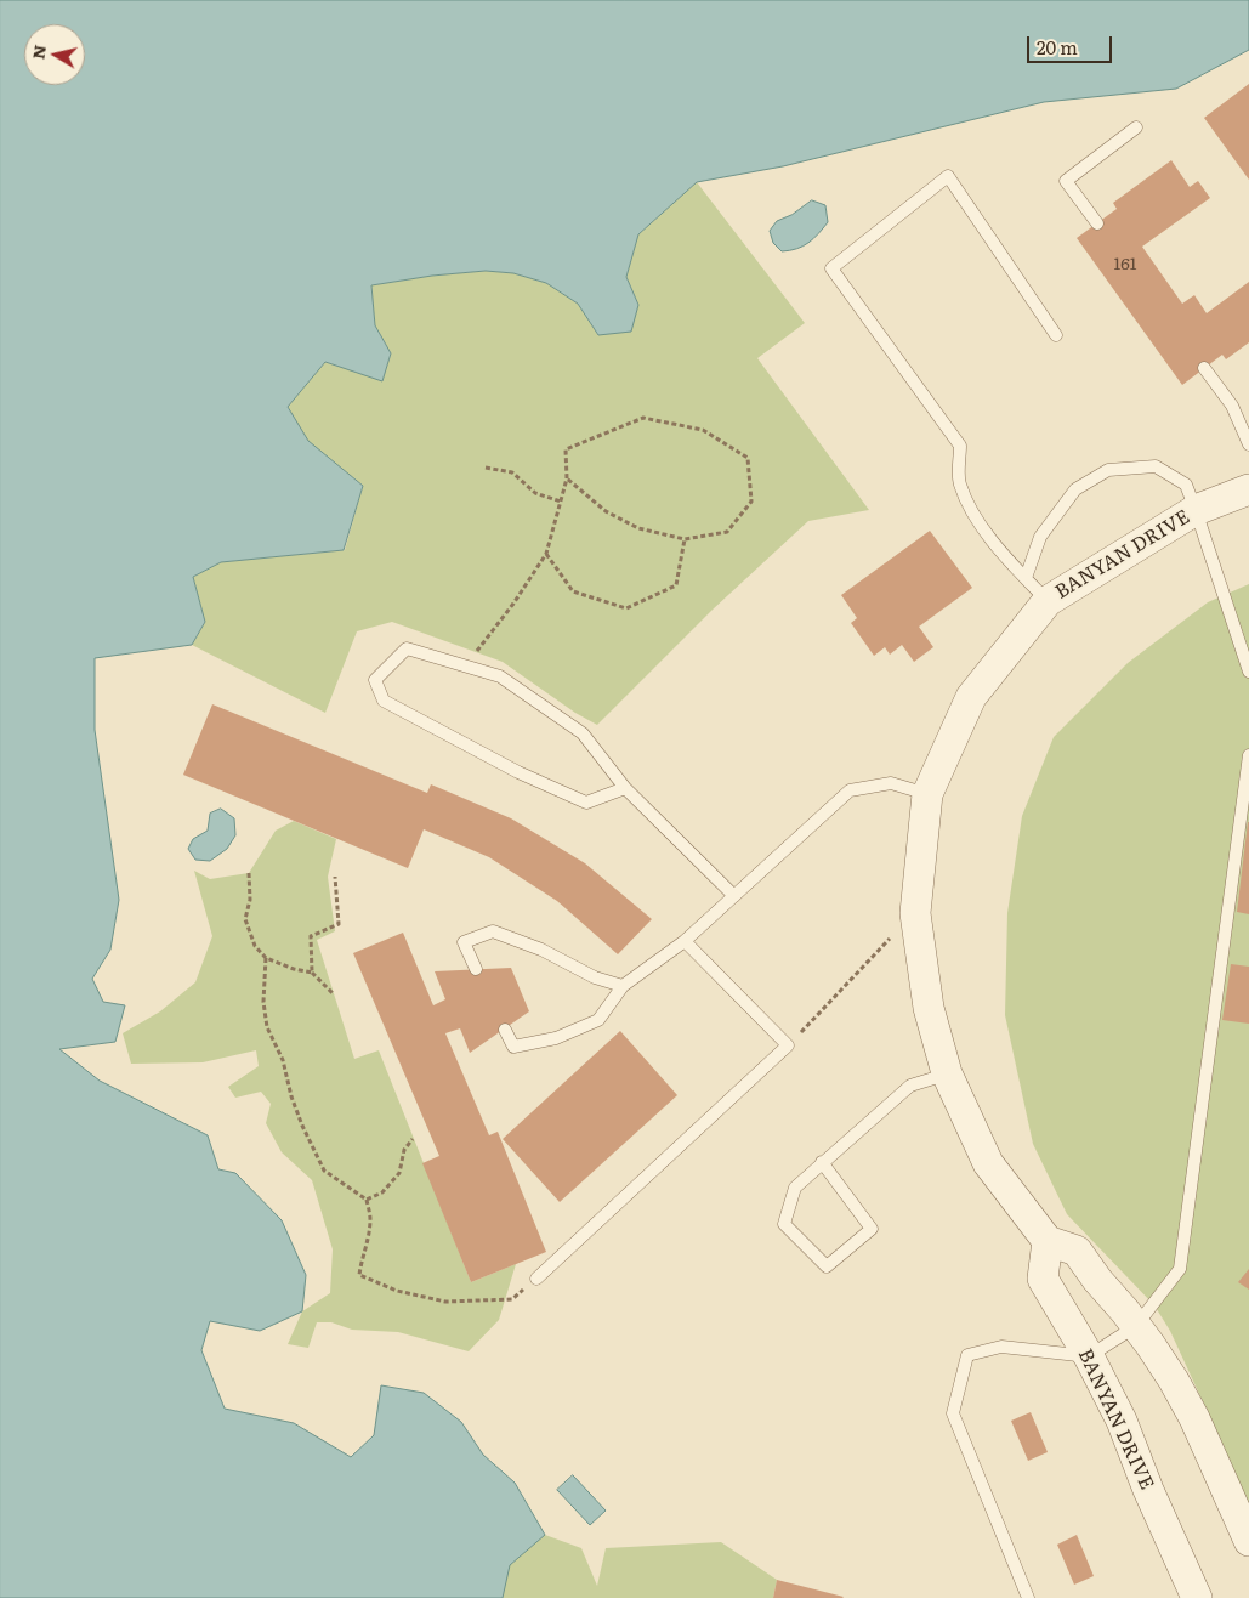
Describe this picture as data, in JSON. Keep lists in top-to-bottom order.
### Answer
{
  "streets": {
    "street": ["BANYAN DRIVE"]
  },
  "house_numbers": ["161"],
  "scale_bar": "20 m",
  "north": "left"
}
